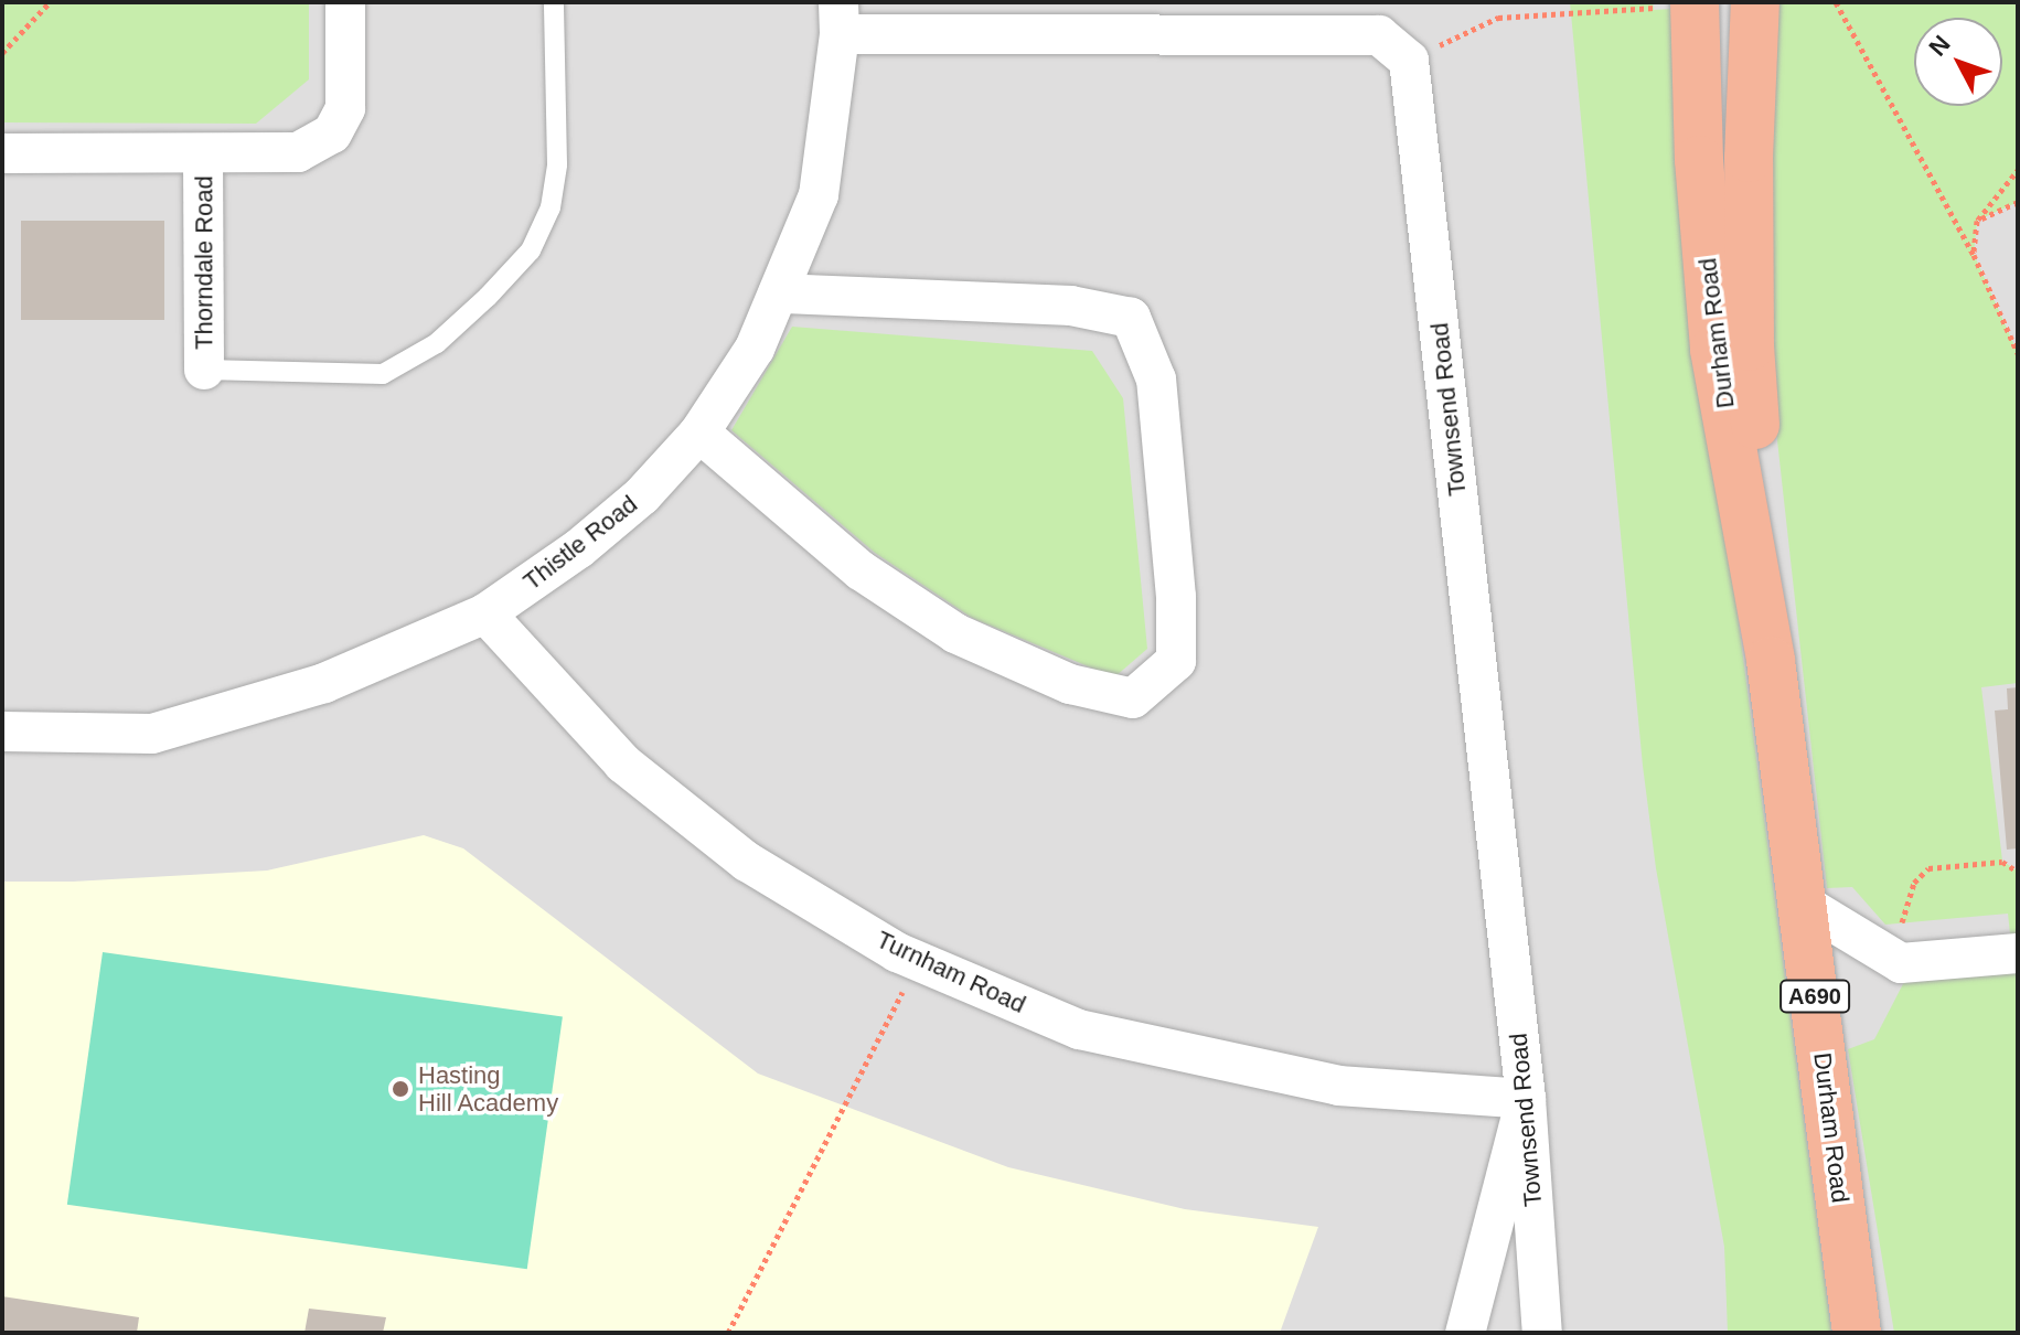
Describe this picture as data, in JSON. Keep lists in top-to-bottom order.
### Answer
{
  "streets": {
    "highway": ["Durham Road", "A690"],
    "street": [
      "Thorndale Road",
      "Townsend Road",
      "Thistle Road",
      "Turnham Road"
    ]
  },
  "crossings": [
    ["Townsend Road", "Turnham Road"],
    ["Thistle Road", "Turnham Road"]
  ],
  "places": ["Hasting Hill Academy"],
  "north": "top left"
}
